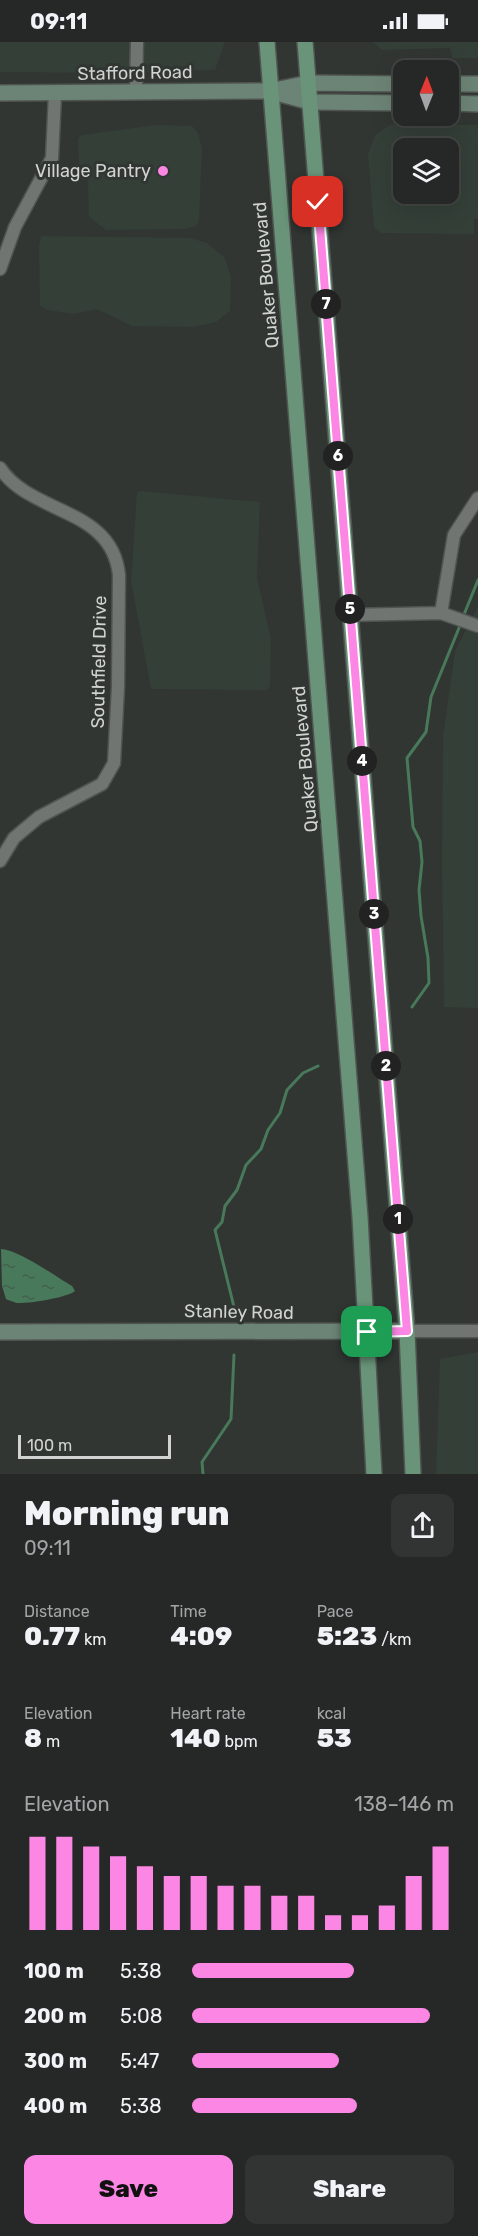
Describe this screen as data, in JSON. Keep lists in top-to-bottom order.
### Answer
{
  "streets": {
    "main road": ["Quaker Boulevard"],
    "street": ["Stafford Road", "Southfield Drive", "Stanley Road"]
  },
  "crossings": [
    ["Stafford Road", "Quaker Boulevard"],
    ["Quaker Boulevard", "Stanley Road"]
  ],
  "places": ["Village Pantry"],
  "scale_bar": "100 m",
  "north": "top",
  "page": {
    "status": "09:11",
    "pins": [
      "7",
      "6",
      "5",
      "4",
      "3",
      "2",
      "1"
    ],
    "scale": "100 m",
    "heading": ["Morning run", "09:11"],
    "stats": [
      ["Distance", "0.77 km"],
      ["Time", "4:09"],
      ["Pace", "5:23 /km"],
      ["Elevation", "8 m"],
      ["Heart rate", "140 bpm"],
      ["kcal", "53"]
    ],
    "chart": ["Elevation", "138–146 m"],
    "list": [
      {
        "name": "100 m",
        "note": "5:38"
      },
      {
        "name": "200 m",
        "note": "5:08"
      },
      {
        "name": "300 m",
        "note": "5:47"
      },
      {
        "name": "400 m",
        "note": "5:38"
      }
    ],
    "buttons": ["Save", "Share"]
  }
}
